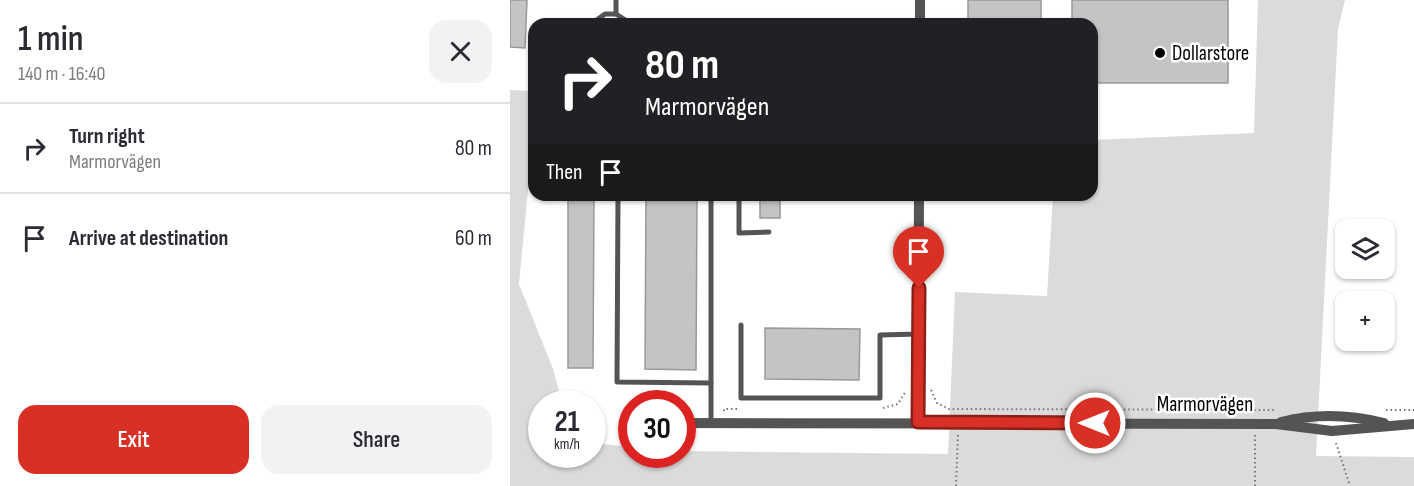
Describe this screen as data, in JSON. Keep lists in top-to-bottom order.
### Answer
{
  "streets": {
    "street": ["Marmorvägen"]
  },
  "places": ["Dollarstore"],
  "page": {
    "heading": ["1 min", "140 m · 16:40"],
    "turn": ["80 m", "Marmorvägen"],
    "list": [
      {
        "name": "Turn right",
        "note": "Marmorvägen",
        "value": "80 m"
      },
      {
        "name": "Arrive at destination",
        "value": "60 m"
      }
    ],
    "then": "Then",
    "map_buttons": "+",
    "speed": "21 km/h",
    "limit": "30",
    "buttons": ["Exit", "Share"]
  }
}
